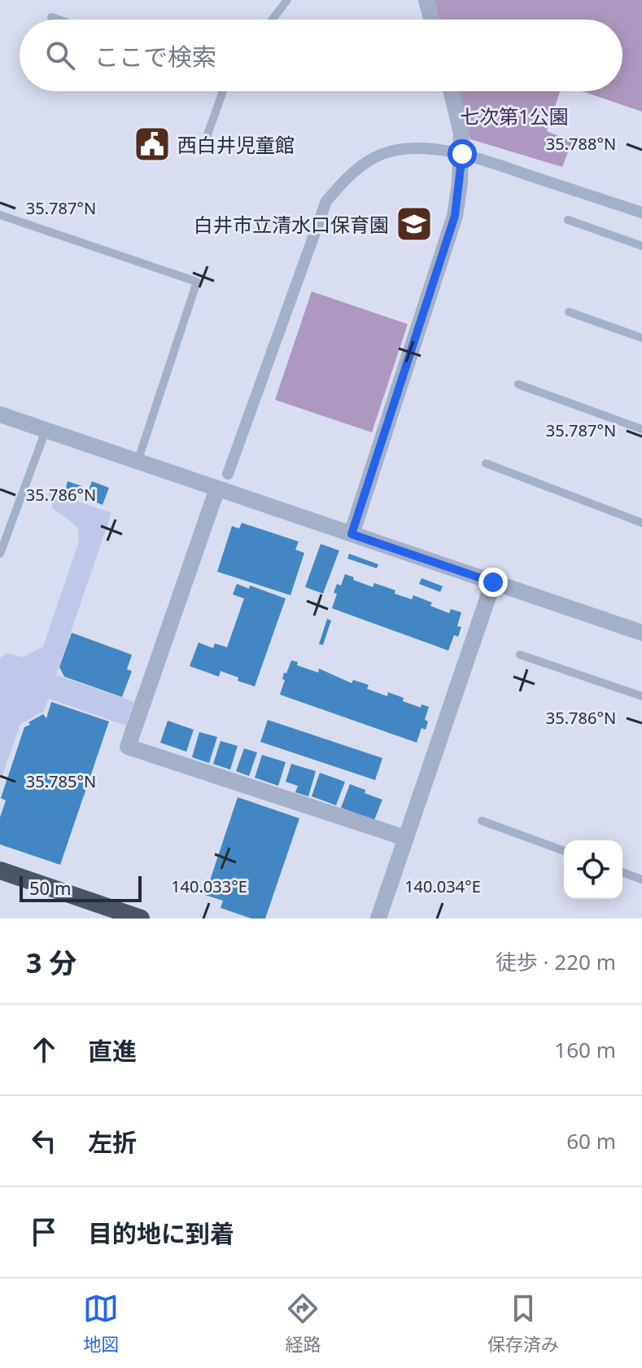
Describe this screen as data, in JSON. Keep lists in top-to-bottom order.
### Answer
{
  "parks": ["七次第1公園"],
  "places": {
    "public building": ["西白井児童館"],
    "school or university": ["白井市立清水口保育園"]
  },
  "scale_bar": "50 m",
  "page": {
    "search": "ここで検索",
    "scale": "50 m",
    "heading": ["3 分", "徒歩 · 220 m"],
    "list": [
      ["直進", "160 m"],
      ["左折", "60 m"],
      "目的地に到着"
    ],
    "nav": ["地図", "経路", "保存済み"]
  },
  "coordinates": [
    "35.788°N",
    "35.787°N",
    "35.786°N",
    "35.785°N",
    "140.033°E",
    "140.034°E"
  ]
}
